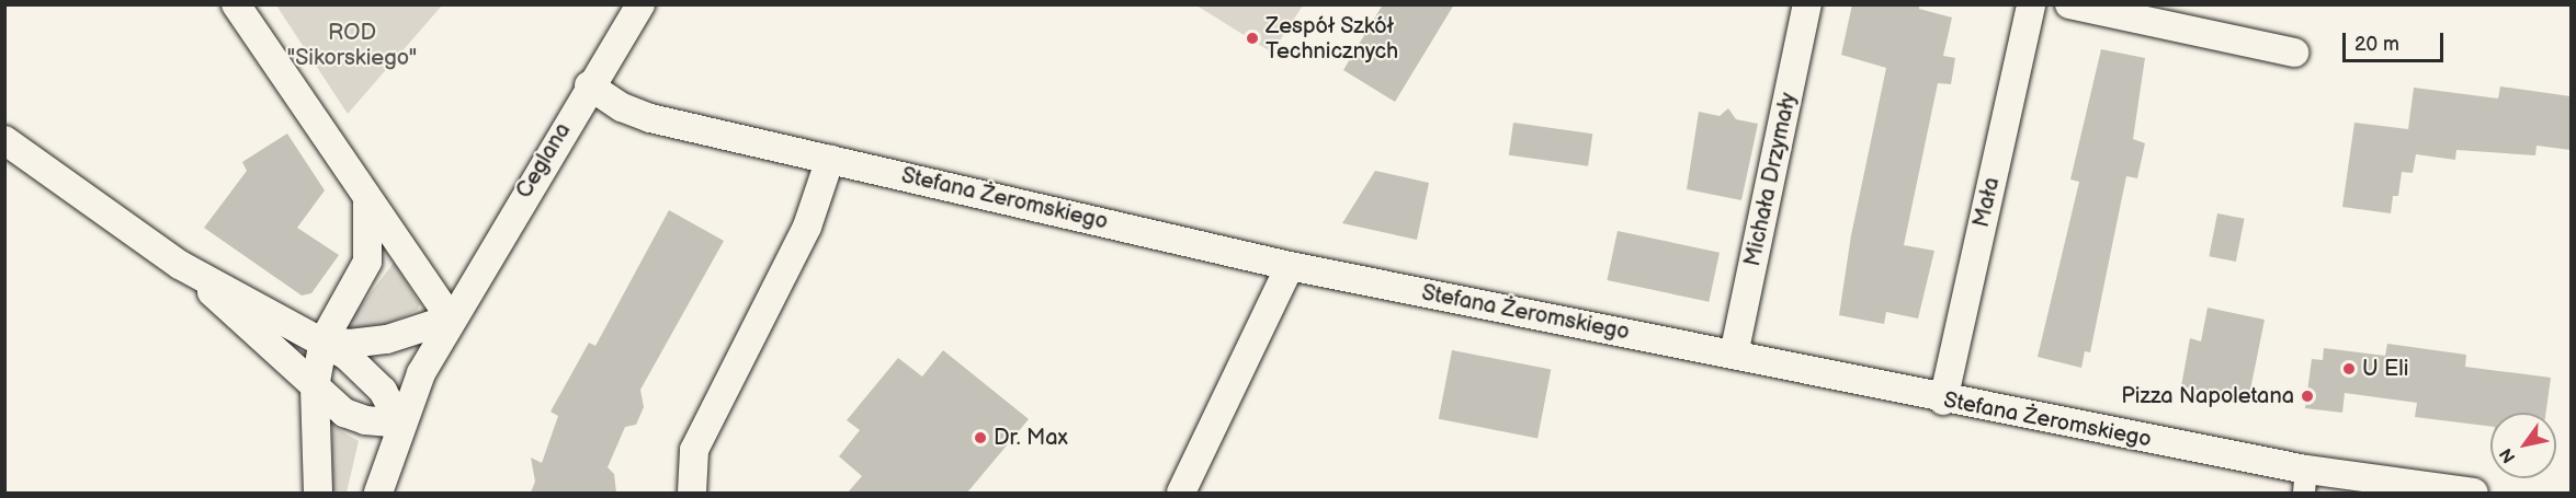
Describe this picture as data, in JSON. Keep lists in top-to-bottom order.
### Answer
{
  "streets": {
    "street": [
      "Ceglana",
      "Michała Drzymały",
      "Stefana Żeromskiego",
      "Mała"
    ]
  },
  "crossings": [
    ["Ceglana", "Stefana Żeromskiego"],
    ["Michała Drzymały", "Stefana Żeromskiego"],
    ["Stefana Żeromskiego", "Mała"]
  ],
  "parks": ["ROD \"Sikorskiego\""],
  "places": [
    "Zespół Szkół Technicznych",
    "U Eli",
    "Pizza Napoletana",
    "Dr. Max"
  ],
  "scale_bar": "20 m",
  "north": "bottom left"
}
